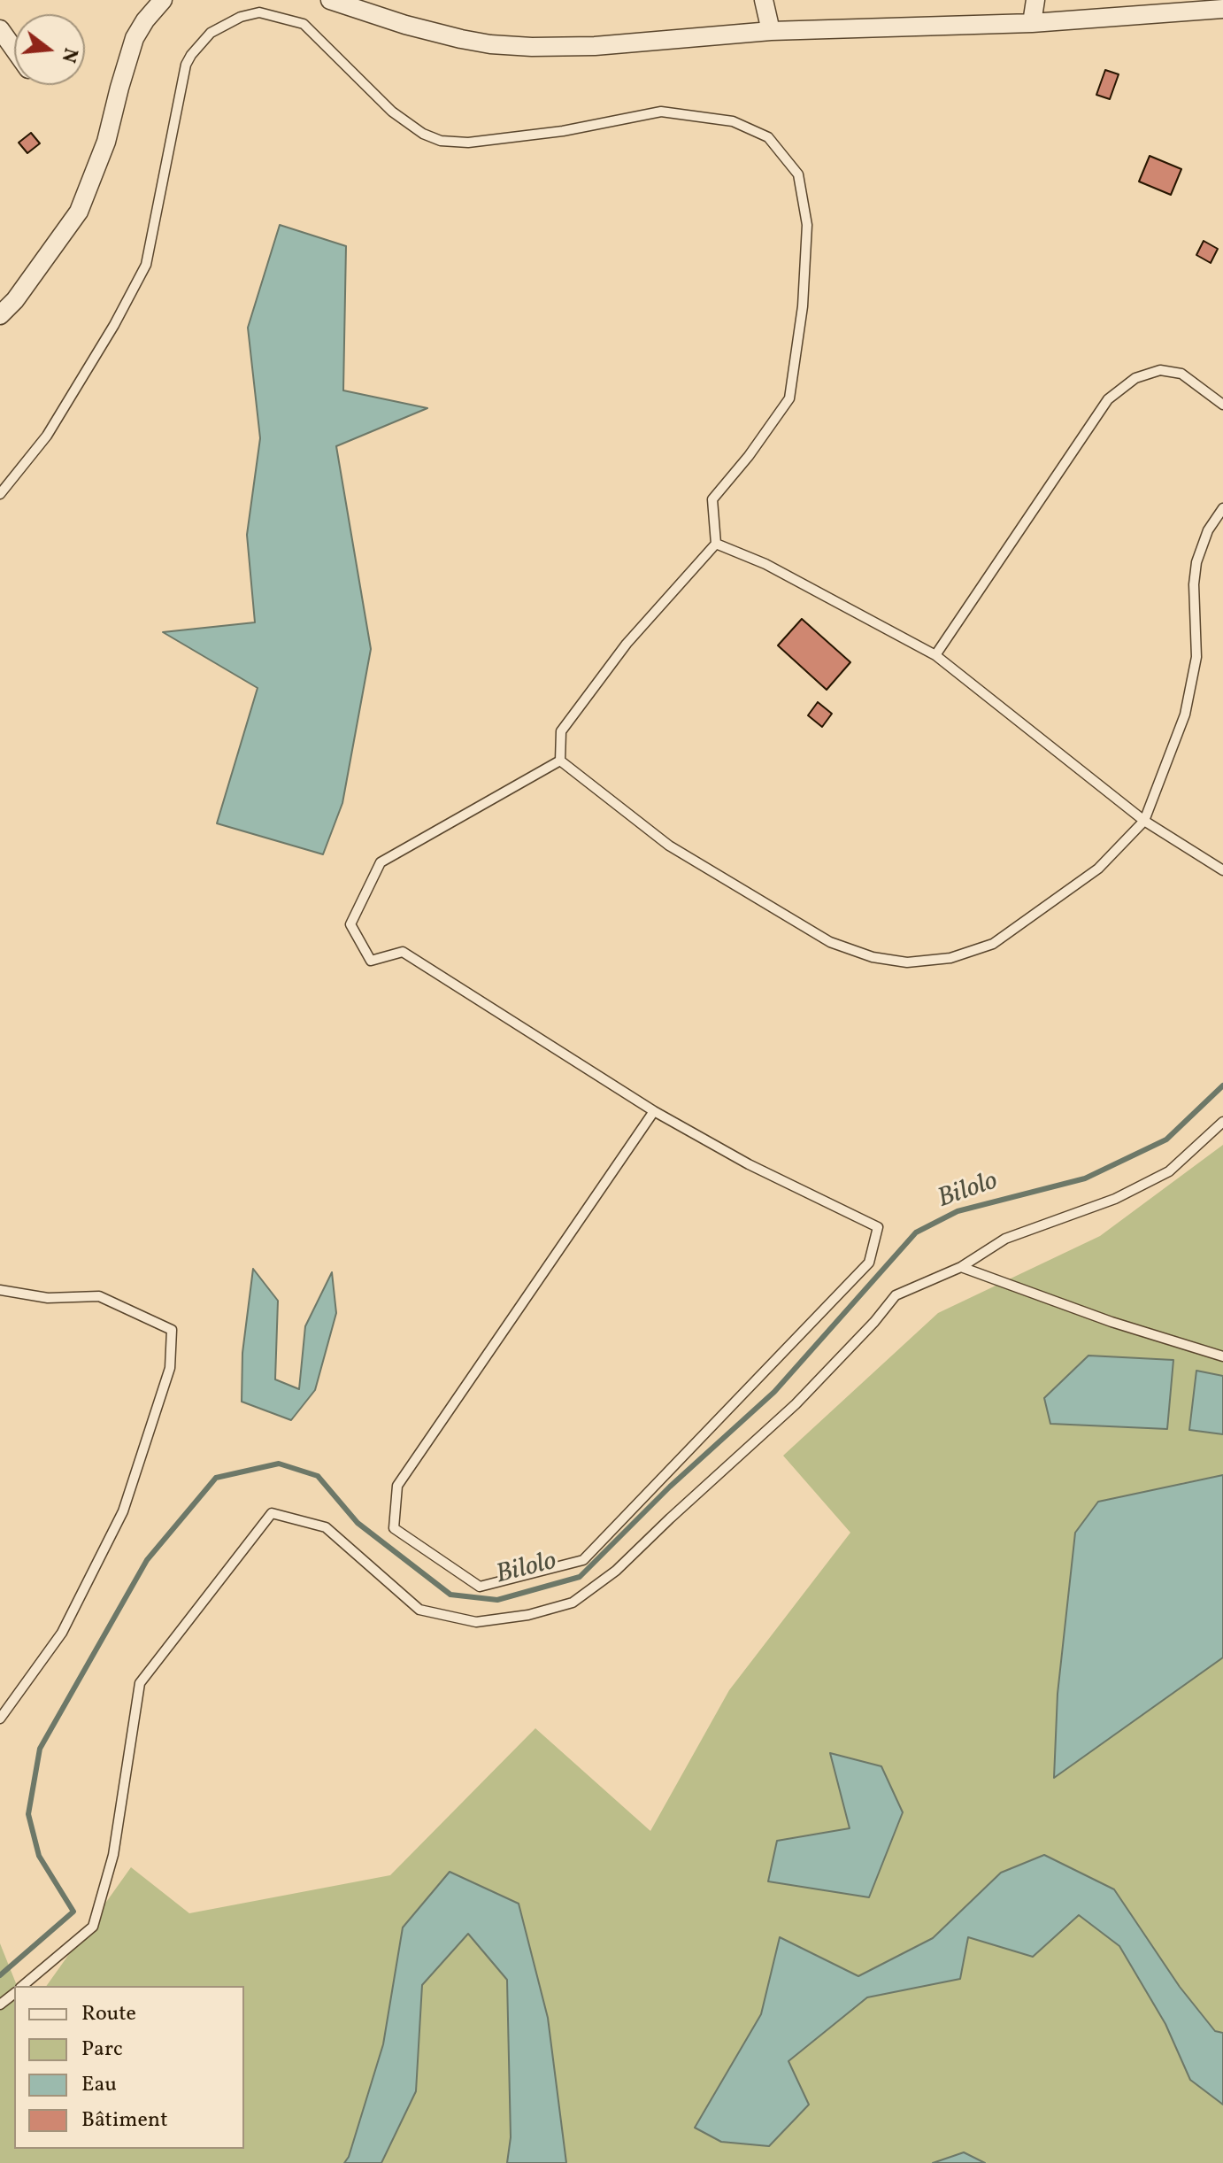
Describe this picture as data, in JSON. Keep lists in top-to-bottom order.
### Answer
{
  "water": ["Bilolo"],
  "legend": [
    "Route",
    "Parc",
    "Eau",
    "Bâtiment"
  ],
  "north": "right"
}
